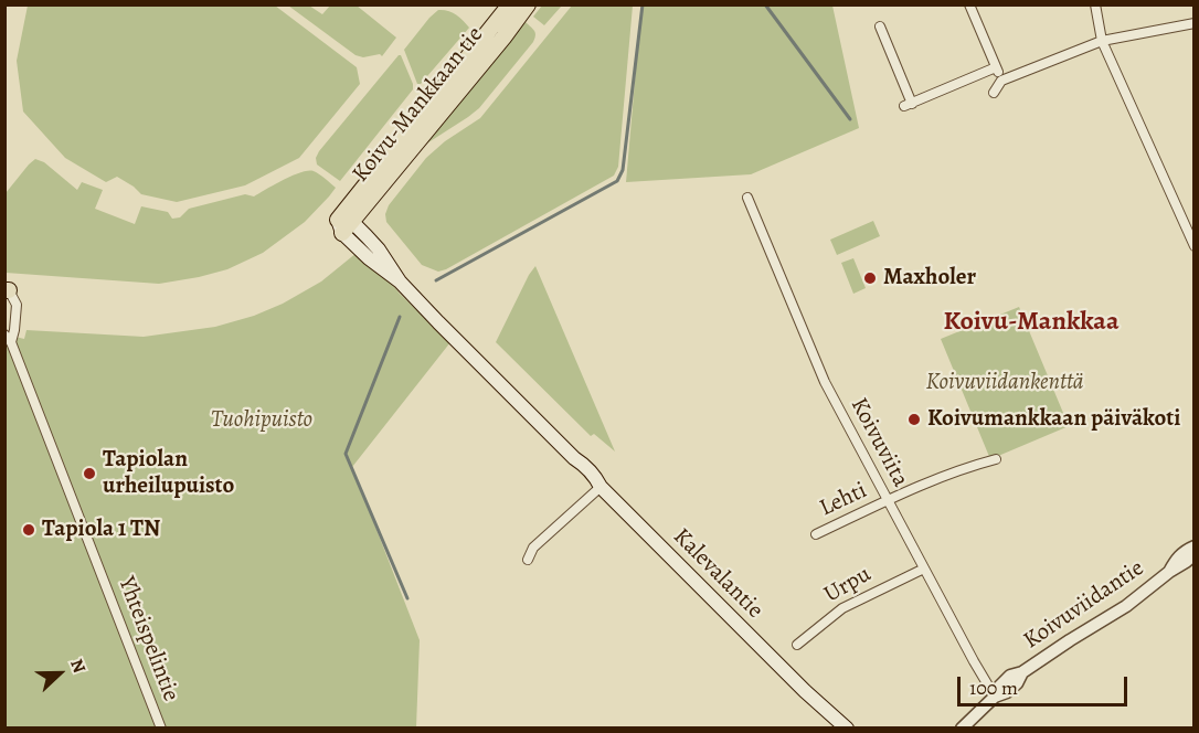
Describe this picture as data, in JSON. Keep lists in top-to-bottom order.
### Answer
{
  "streets": {
    "main road": ["Koivu-Mankkaan tie", "Kalevalantie"],
    "street": [
      "Koivuviita",
      "Lehti",
      "Urpu",
      "Koivuviidantie",
      "Yhteispelintie"
    ]
  },
  "crossings": [
    ["Koivu-Mankkaan tie", "Kalevalantie"],
    ["Koivuviita", "Lehti"],
    ["Koivuviita", "Urpu"],
    ["Koivuviita", "Koivuviidantie"]
  ],
  "districts": ["Koivu-Mankkaa"],
  "parks": ["Koivuviidankenttä", "Tuohipuisto"],
  "places": [
    "Maxholer",
    "Koivumankkaan päiväkoti",
    "Tapiolan urheilupuisto",
    "Tapiola 1 TN"
  ],
  "scale_bar": "100 m",
  "north": "right"
}
